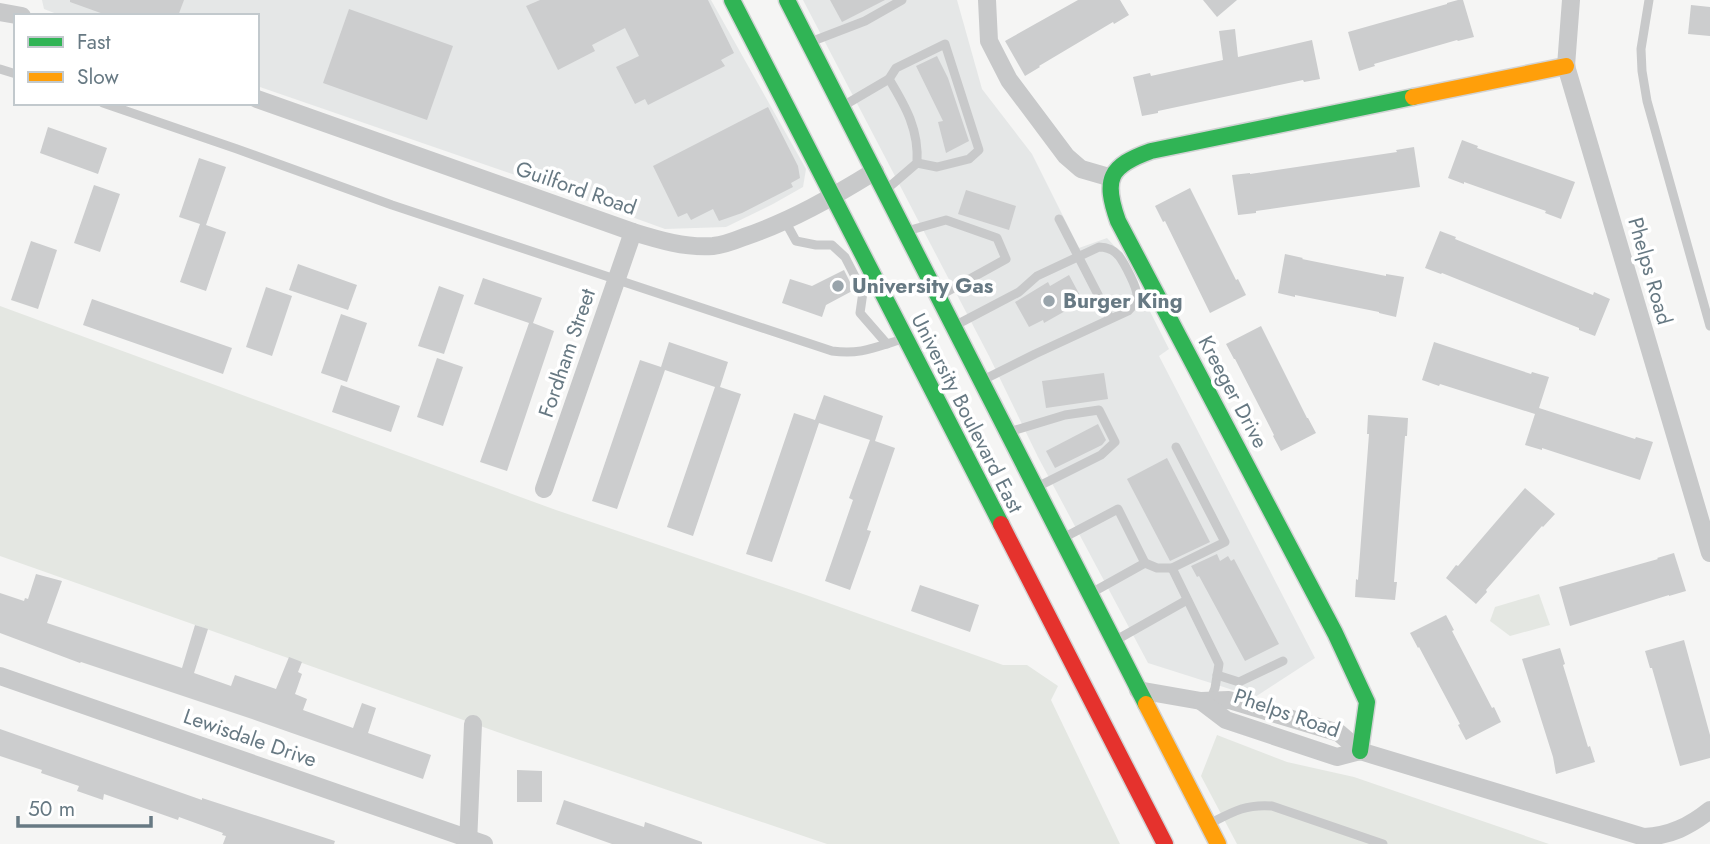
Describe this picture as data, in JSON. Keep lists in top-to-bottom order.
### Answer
{
  "streets": {
    "main road": ["Kreeger Drive", "University Boulevard East"],
    "street": [
      "Guilford Road",
      "Phelps Road",
      "Fordham Street",
      "Lewisdale Drive"
    ]
  },
  "crossings": [
    ["Guilford Road", "Fordham Street"],
    ["Guilford Road", "University Boulevard East"],
    ["Phelps Road", "Kreeger Drive"],
    ["Phelps Road", "University Boulevard East"]
  ],
  "places": ["University Gas", "Burger King"],
  "legend": ["Fast", "Slow"],
  "scale_bar": "50 m"
}
